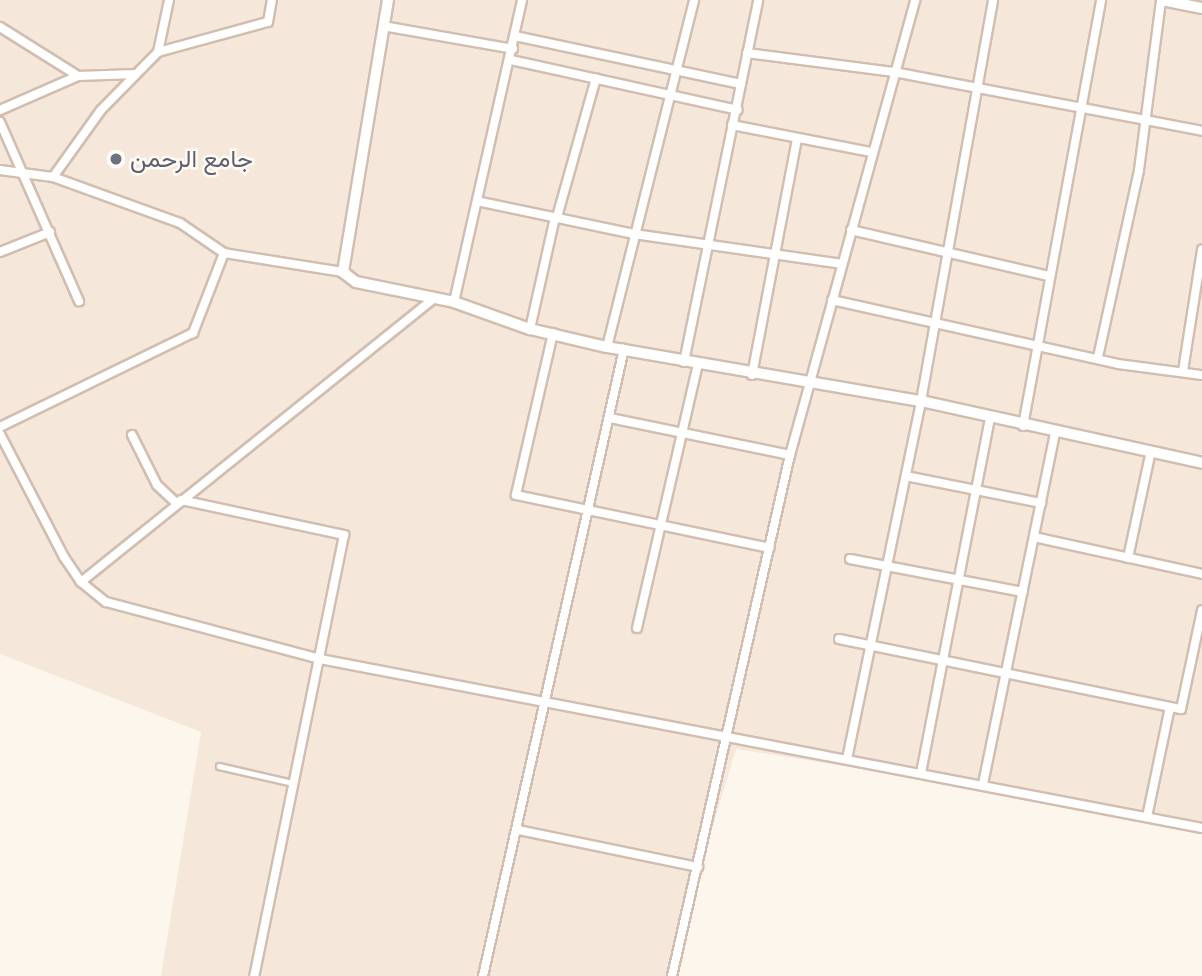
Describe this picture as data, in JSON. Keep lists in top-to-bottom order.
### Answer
{
  "places": ["جامع الرحمن"]
}
